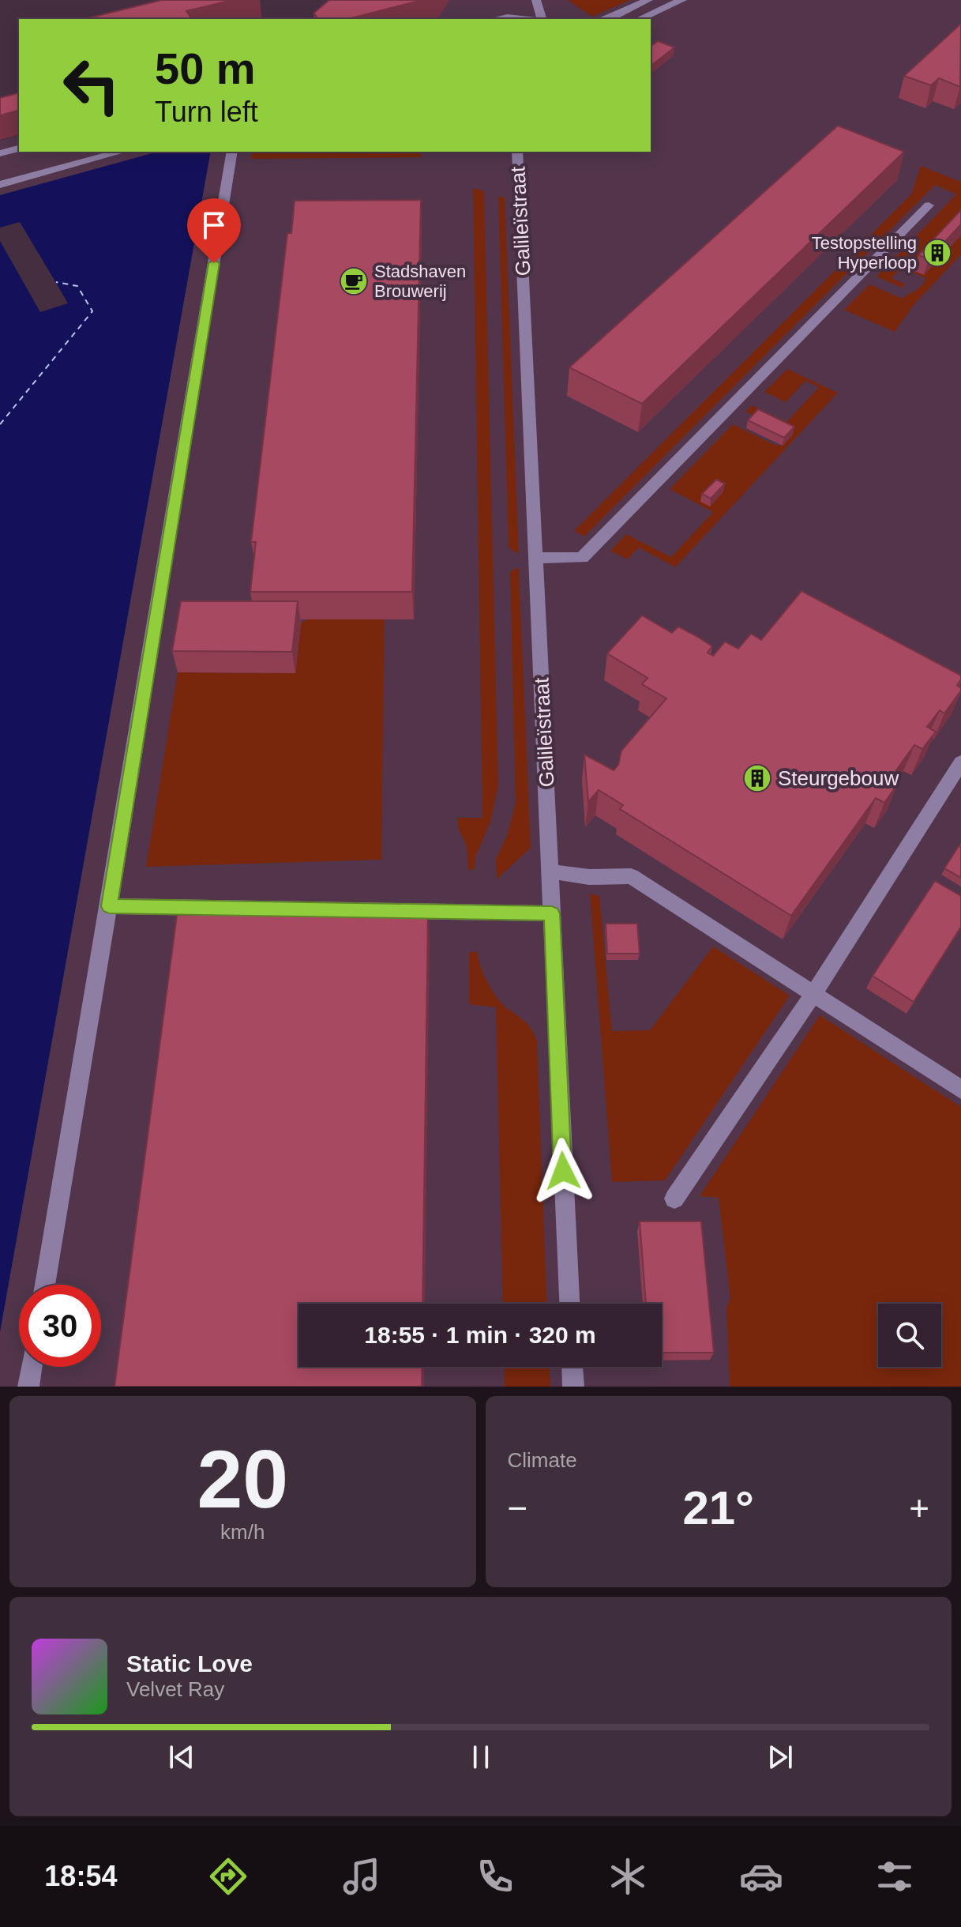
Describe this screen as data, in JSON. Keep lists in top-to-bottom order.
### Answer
{
  "streets": {
    "street": ["Galileïstraat"]
  },
  "places": {
    "building": ["Testopstelling Hyperloop", "Steurgebouw"],
    "cafe": ["Stadshaven Brouwerij"]
  },
  "page": {
    "turn": ["50 m", "Turn left"],
    "limit": "30",
    "trip": "18:55 · 1 min · 320 m",
    "tile": [
      ["20", "km/h"],
      "Climate"
    ],
    "heat": ["−", "21°", "+"],
    "song": ["Static Love", "Velvet Ray"],
    "tabs": "18:54"
  }
}
